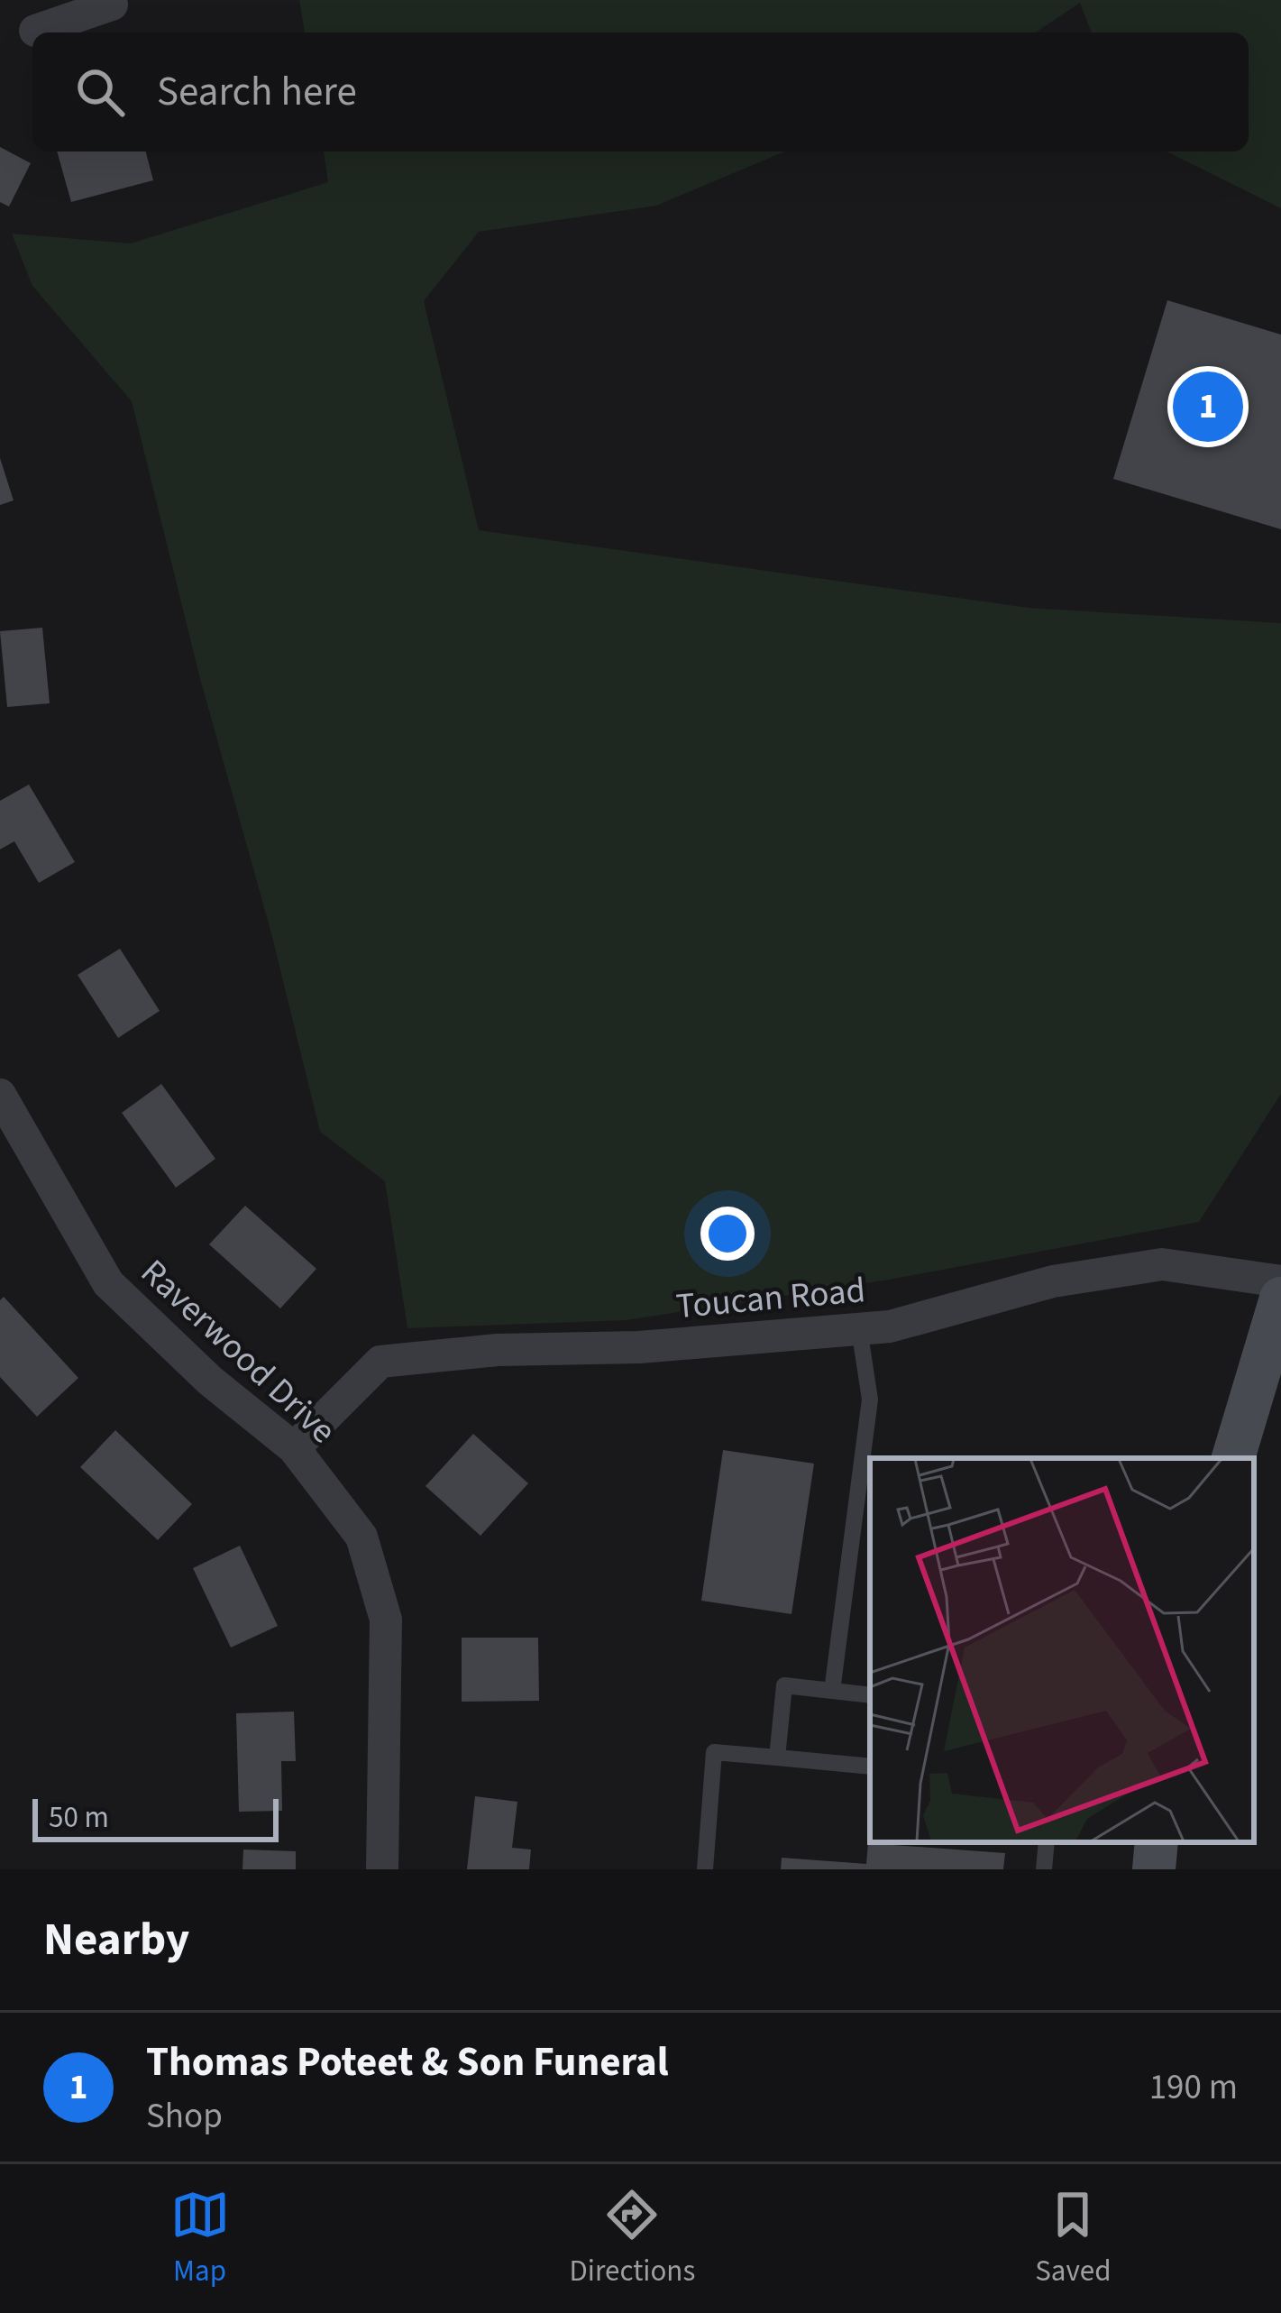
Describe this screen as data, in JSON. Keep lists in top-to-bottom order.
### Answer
{
  "streets": {
    "street": ["Toucan Road", "Raverwood Drive"]
  },
  "crossings": [
    ["Toucan Road", "Raverwood Drive"]
  ],
  "scale_bar": "50 m",
  "page": {
    "search": "Search here",
    "pins": "1",
    "scale": "50 m",
    "heading": "Nearby",
    "list": [
      {
        "mark": "1",
        "name": "Thomas Poteet & Son Funeral",
        "note": "Shop",
        "value": "190 m"
      }
    ],
    "nav": ["Map", "Directions", "Saved"]
  }
}
